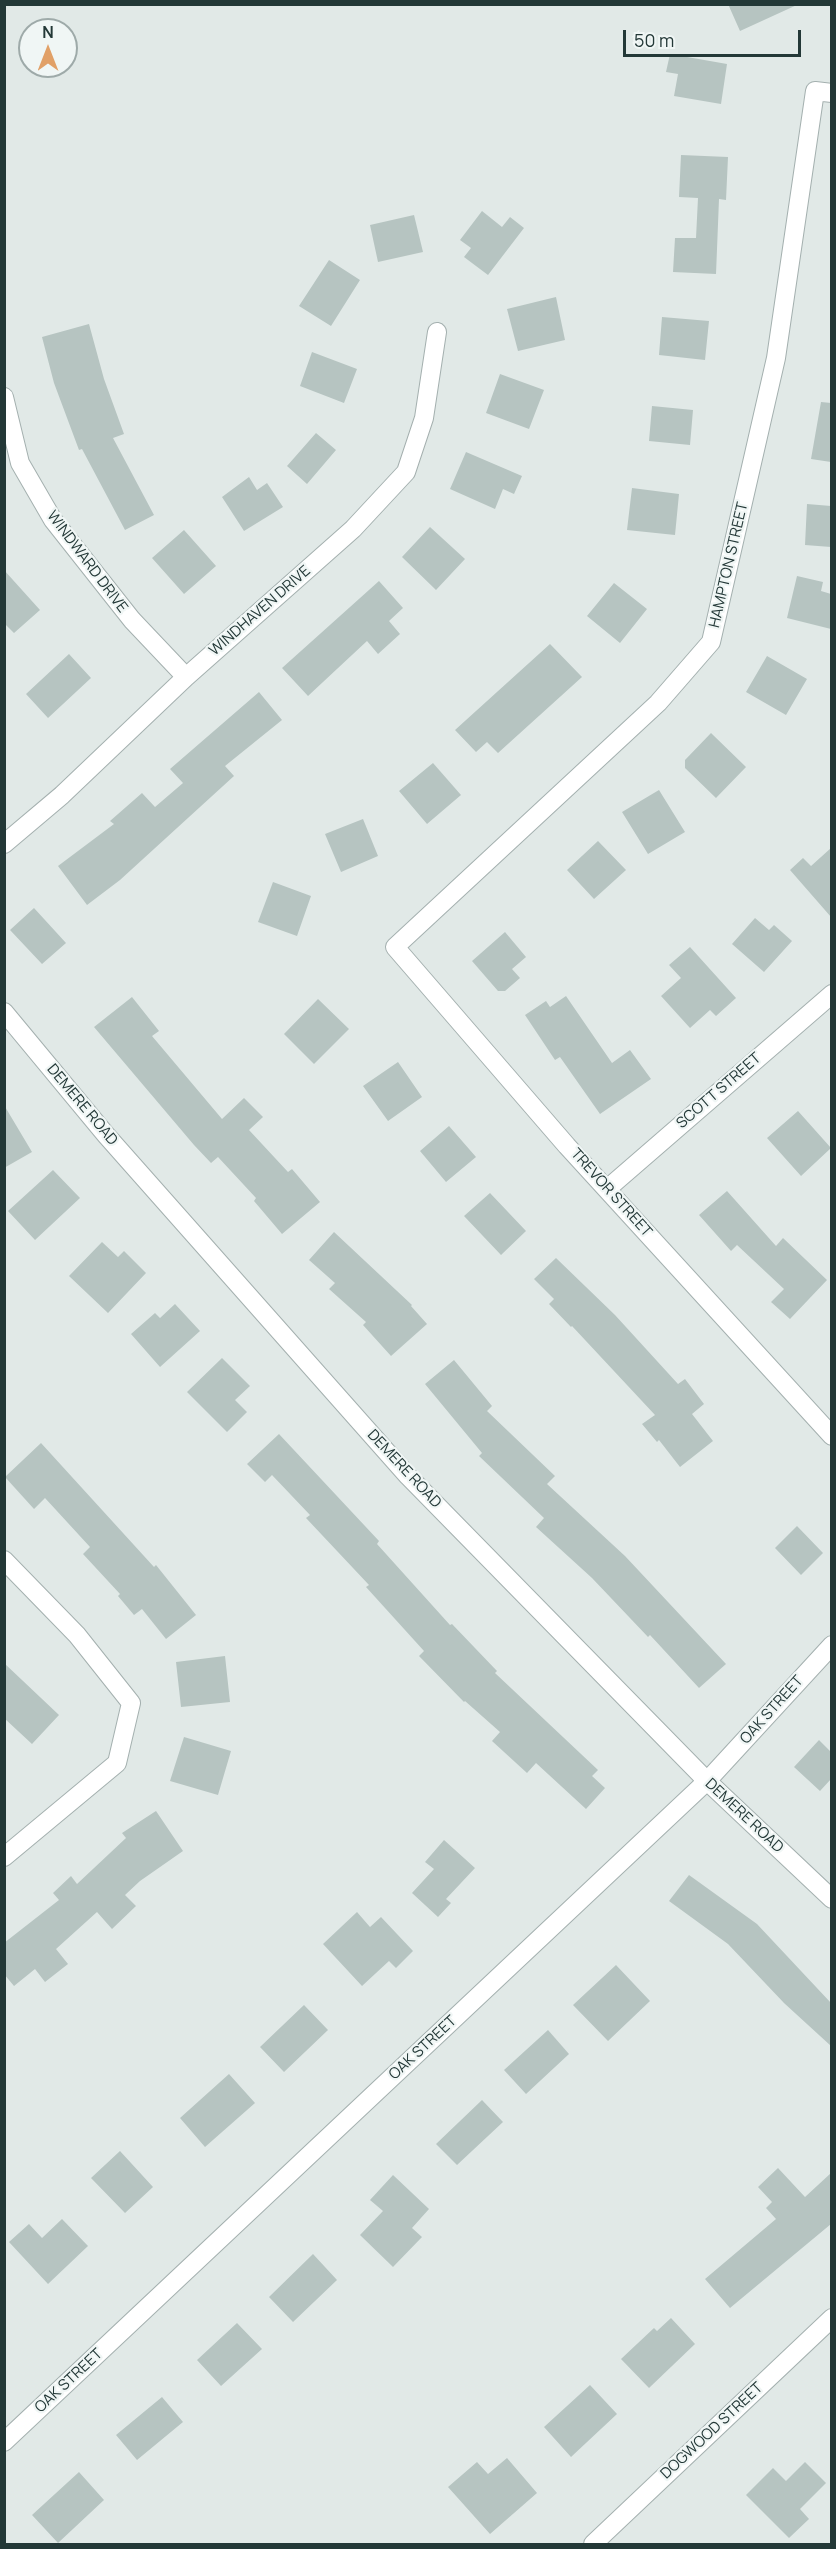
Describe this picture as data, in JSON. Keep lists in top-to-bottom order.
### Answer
{
  "streets": {
    "street": [
      "WINDWARD DRIVE",
      "HAMPTON STREET",
      "WINDHAVEN DRIVE",
      "SCOTT STREET",
      "DEMERE ROAD",
      "TREVOR STREET",
      "OAK STREET",
      "DOGWOOD STREET"
    ]
  },
  "crossings": [
    ["WINDWARD DRIVE", "WINDHAVEN DRIVE"],
    ["HAMPTON STREET", "TREVOR STREET"],
    ["SCOTT STREET", "TREVOR STREET"],
    ["DEMERE ROAD", "OAK STREET"]
  ],
  "scale_bar": "50 m",
  "north": "top"
}
